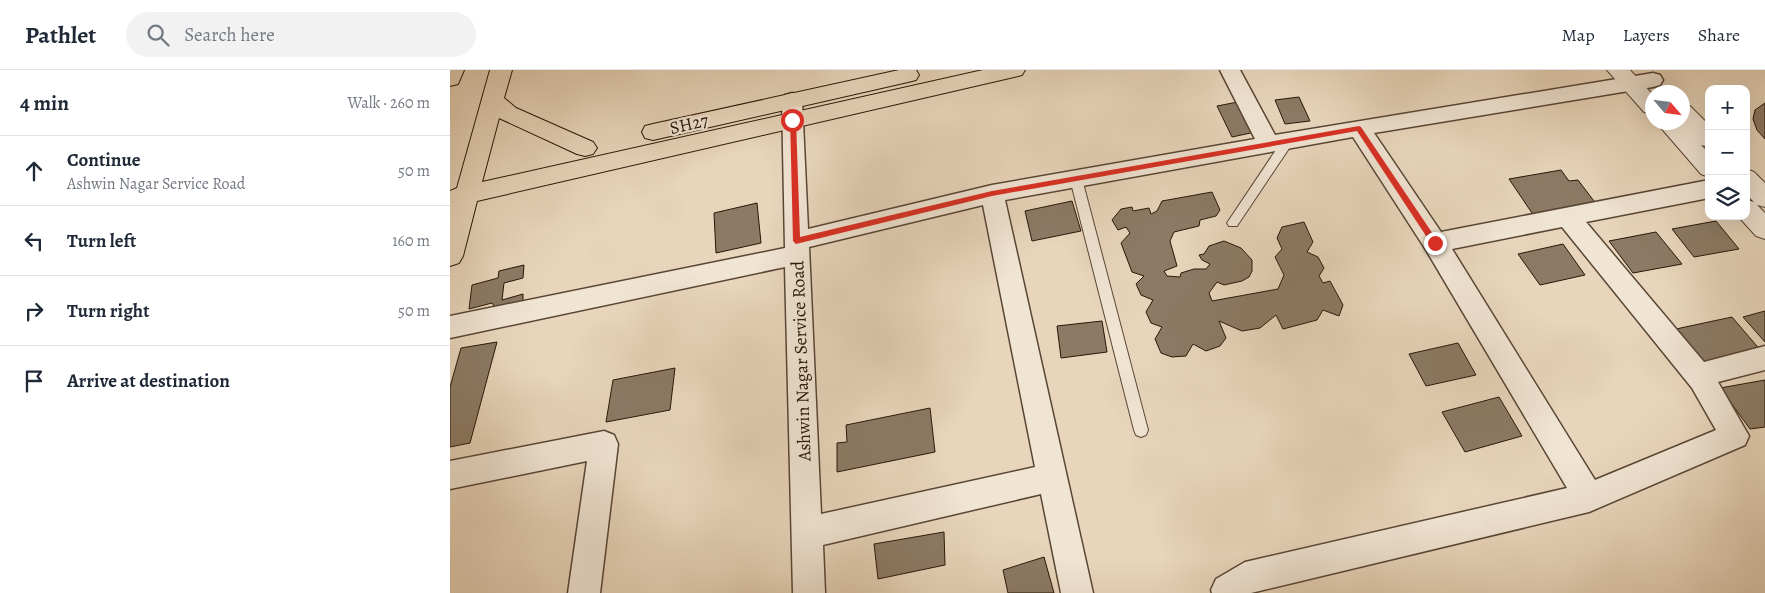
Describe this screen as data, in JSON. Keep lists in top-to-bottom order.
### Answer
{
  "streets": {
    "main road": ["SH27"],
    "street": ["Ashwin Nagar Service Road"]
  },
  "crossings": [
    ["SH27", "Ashwin Nagar Service Road"]
  ],
  "north": "bottom right",
  "page": {
    "header": "Pathlet",
    "search": "Search here",
    "nav": ["Map", "Layers", "Share"],
    "heading": ["4 min", "Walk · 260 m"],
    "map_buttons": ["+", "−"],
    "list": [
      ["Continue", "Ashwin Nagar Service Road", "50 m"],
      ["Turn left", "160 m"],
      ["Turn right", "50 m"],
      "Arrive at destination"
    ]
  }
}
